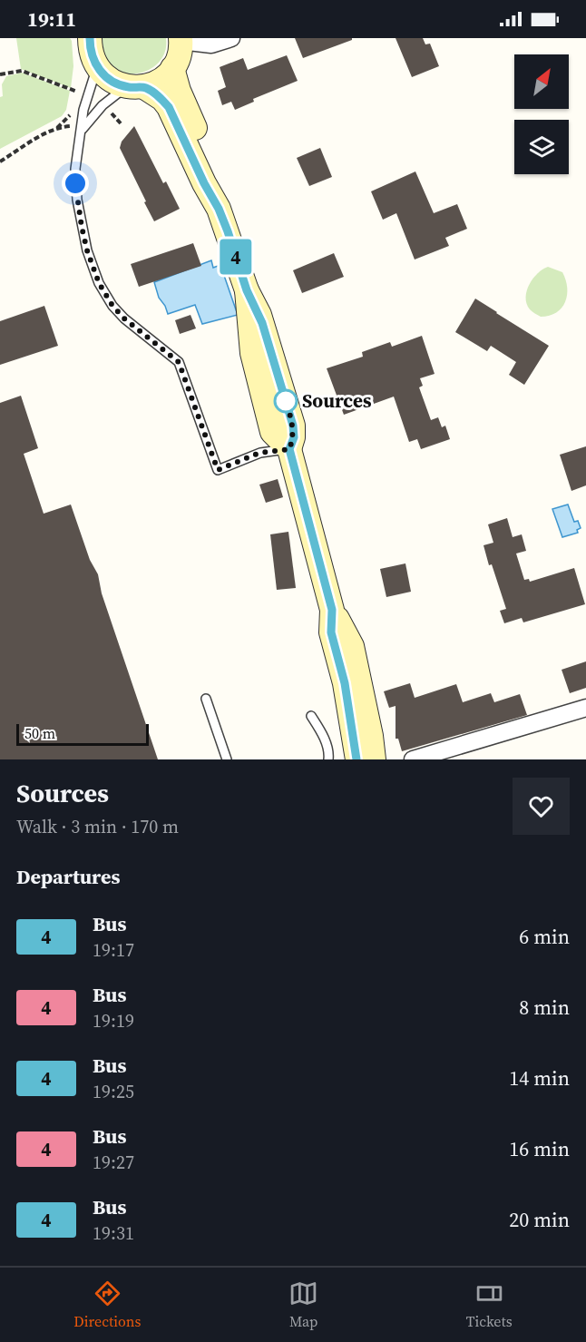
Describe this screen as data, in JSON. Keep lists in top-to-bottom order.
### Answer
{
  "places": ["Sources"],
  "lines": ["bus line 4"],
  "scale_bar": "50 m",
  "north": "top right",
  "page": {
    "status": "19:11",
    "on_map": "4",
    "scale": "50 m",
    "heading": [
      ["Sources", "Walk · 3 min · 170 m"],
      "Departures"
    ],
    "list": [
      {
        "mark": "4",
        "name": "Bus",
        "note": "19:17",
        "value": "6 min"
      },
      {
        "mark": "4",
        "name": "Bus",
        "note": "19:19",
        "value": "8 min"
      },
      {
        "mark": "4",
        "name": "Bus",
        "note": "19:25",
        "value": "14 min"
      },
      {
        "mark": "4",
        "name": "Bus",
        "note": "19:27",
        "value": "16 min"
      },
      {
        "mark": "4",
        "name": "Bus",
        "note": "19:31",
        "value": "20 min"
      }
    ],
    "tabs": ["Directions", "Map", "Tickets"]
  }
}
